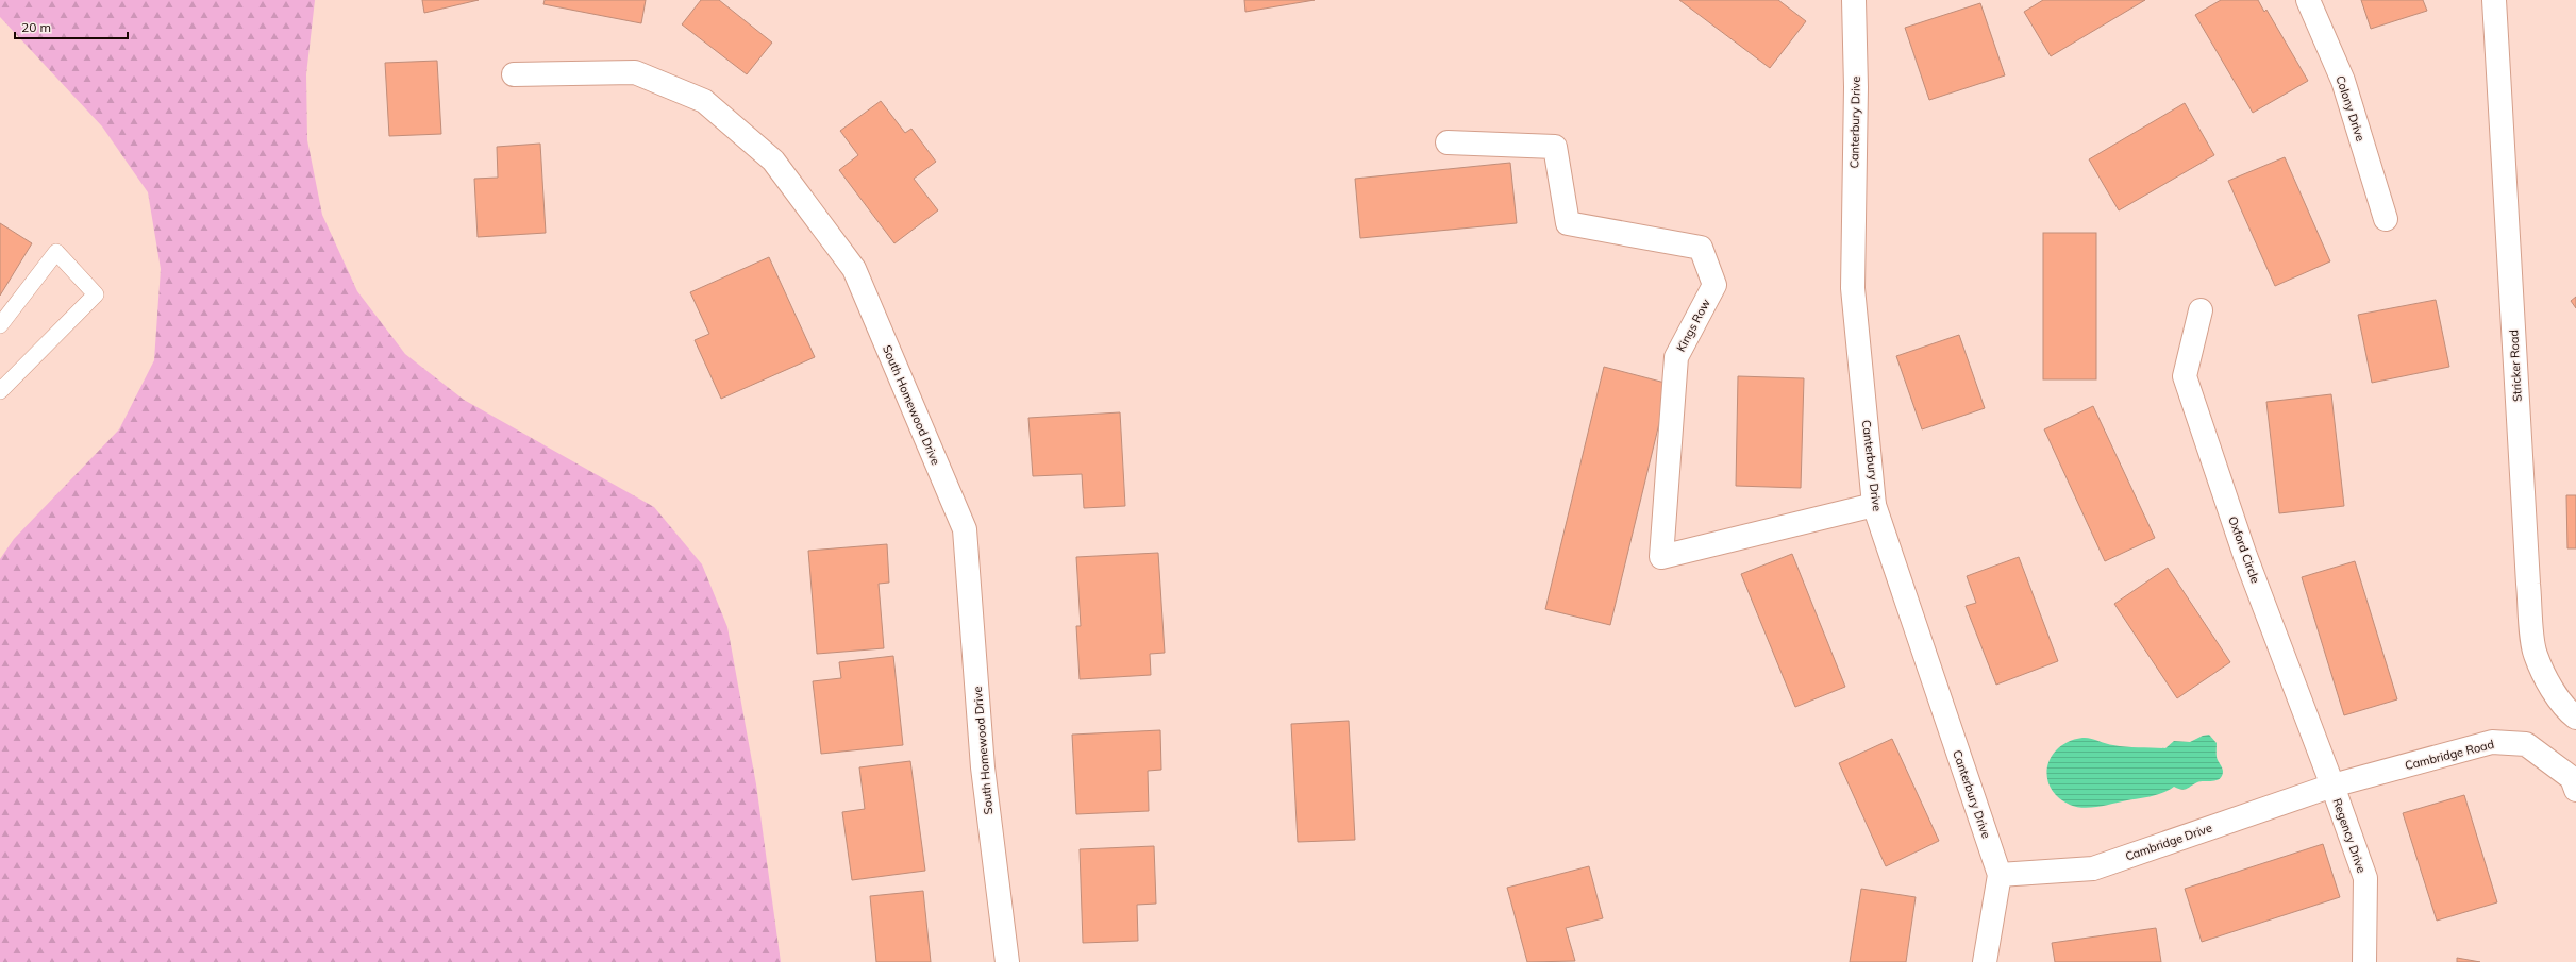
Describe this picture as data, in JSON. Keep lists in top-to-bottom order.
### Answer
{
  "streets": {
    "street": [
      "Colony Drive",
      "Canterbury Drive",
      "Kings Row",
      "Stricker Road",
      "South Homewood Drive",
      "Oxford Circle",
      "Cambridge Road",
      "Regency Drive",
      "Cambridge Drive"
    ]
  },
  "crossings": [
    ["Canterbury Drive", "Kings Row"],
    ["Canterbury Drive", "Cambridge Drive"],
    ["Oxford Circle", "Cambridge Road"],
    ["Oxford Circle", "Regency Drive"],
    ["Oxford Circle", "Cambridge Drive"],
    ["Cambridge Road", "Regency Drive"],
    ["Cambridge Road", "Cambridge Drive"],
    ["Regency Drive", "Cambridge Drive"]
  ],
  "scale_bar": "20 m"
}
